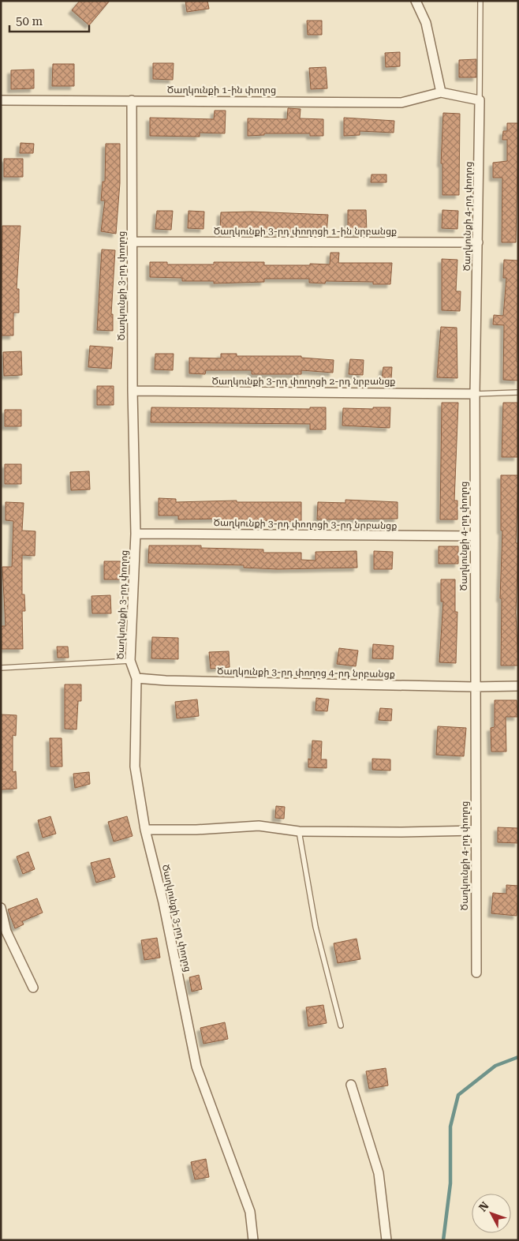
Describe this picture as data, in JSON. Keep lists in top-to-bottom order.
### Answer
{
  "streets": {
    "street": [
      "Ծաղկունքի 1-ին փողոց",
      "Ծաղկունքի 4-րդ փողոց",
      "Ծաղկունքի 3-րդ փողոցի 1-ին նրբանցք",
      "Ծաղկունքի 3-րդ փողոց",
      "Ծաղկունքի 3-րդ փողոցի 2-րդ նրբանցք",
      "Ծաղկունքի 3-րդ փողոցի 3-րդ նրբանցք",
      "Ծաղկունքի 3-րդ փողոց 4-րդ նրբանցք"
    ]
  },
  "crossings": [
    ["Ծաղկունքի 1-ին փողոց", "Ծաղկունքի 3-րդ փողոց"],
    ["Ծաղկունքի 4-րդ փողոց", "Ծաղկունքի 3-րդ փողոցի 1-ին նրբանցք"],
    ["Ծաղկունքի 4-րդ փողոց", "Ծաղկունքի 3-րդ փողոցի 2-րդ նրբանցք"],
    ["Ծաղկունքի 4-րդ փողոց", "Ծաղկունքի 3-րդ փողոցի 3-րդ նրբանցք"],
    ["Ծաղկունքի 4-րդ փողոց", "Ծաղկունքի 3-րդ փողոց 4-րդ նրբանցք"],
    ["Ծաղկունքի 3-րդ փողոցի 1-ին նրբանցք", "Ծաղկունքի 3-րդ փողոց"],
    ["Ծաղկունքի 3-րդ փողոց", "Ծաղկունքի 3-րդ փողոցի 2-րդ նրբանցք"],
    ["Ծաղկունքի 3-րդ փողոց", "Ծաղկունքի 3-րդ փողոցի 3-րդ նրբանցք"],
    ["Ծաղկունքի 3-րդ փողոց", "Ծաղկունքի 3-րդ փողոց 4-րդ նրբանցք"]
  ],
  "scale_bar": "50 m",
  "north": "top left"
}
